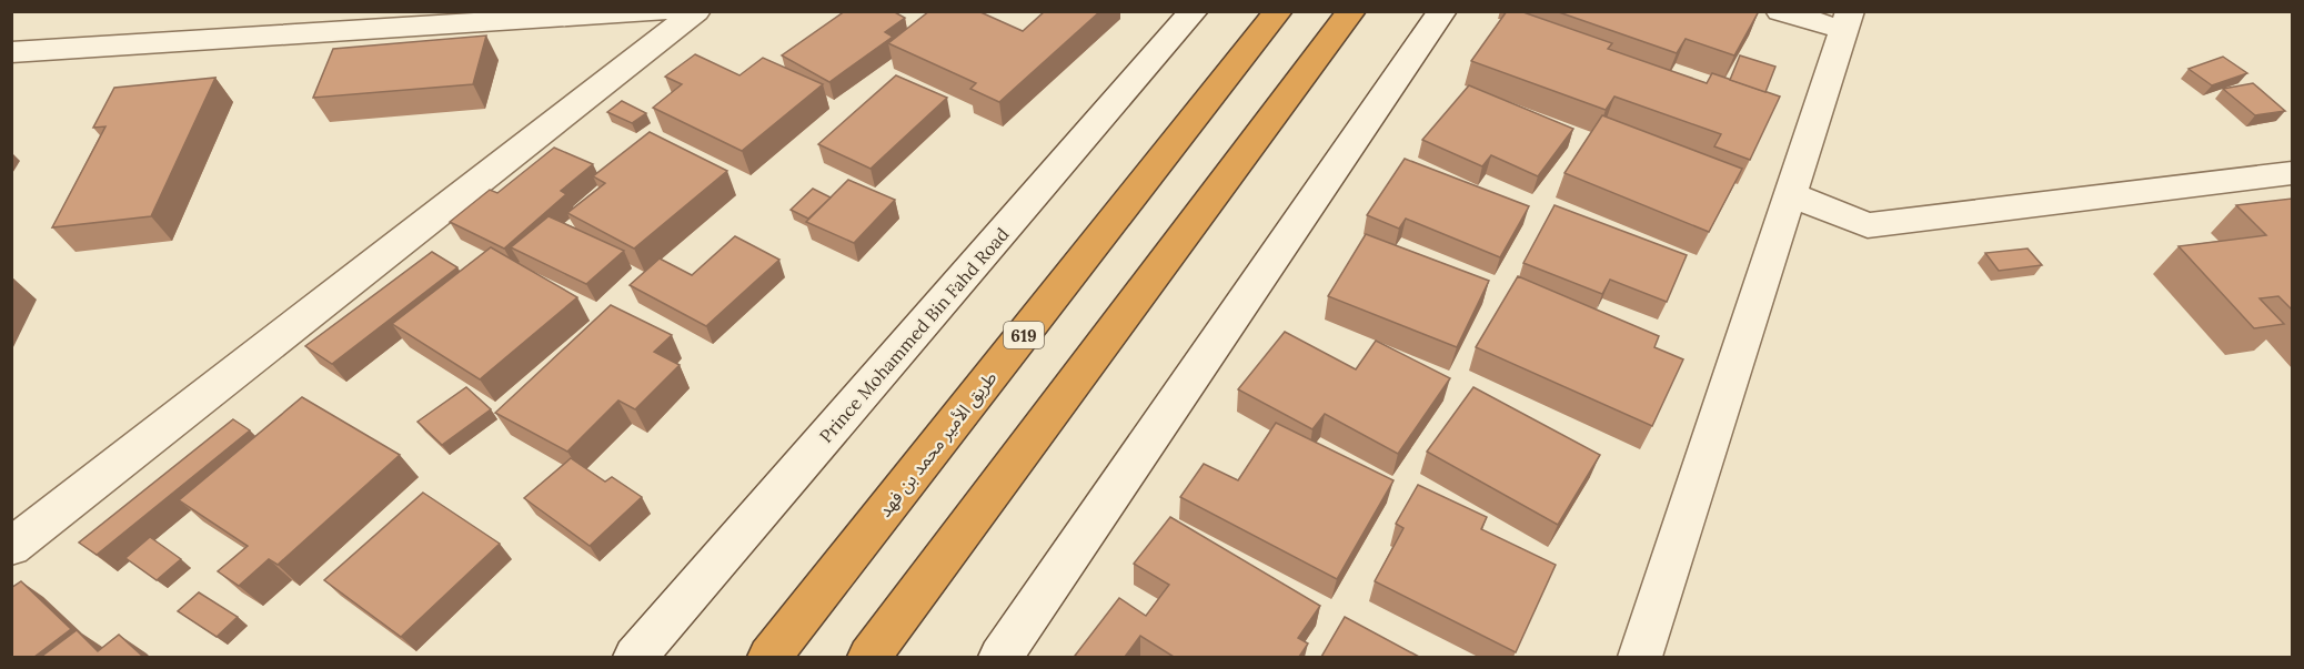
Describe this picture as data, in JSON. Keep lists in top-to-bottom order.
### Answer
{
  "streets": {
    "highway": ["619", "طريق الأمير محمد بن فهد"],
    "street": ["Prince Mohammed Bin Fahd Road"]
  }
}
